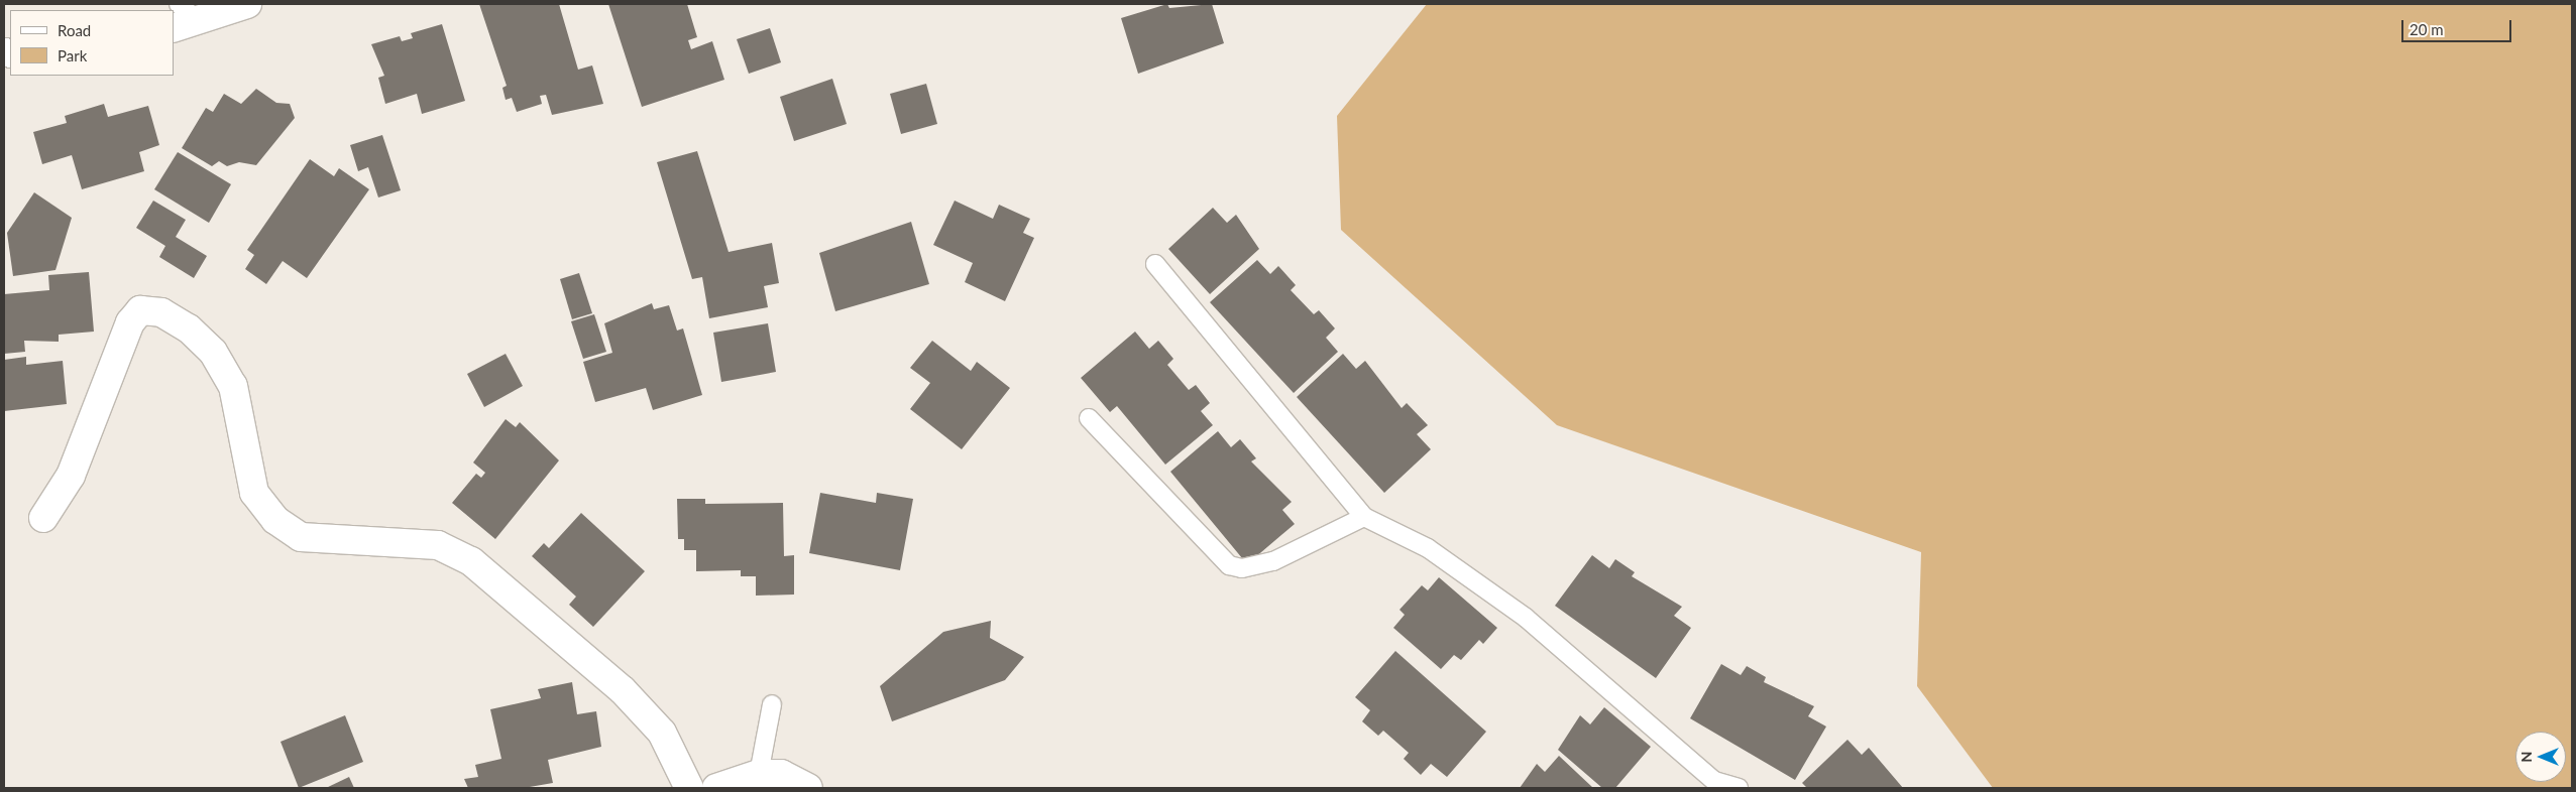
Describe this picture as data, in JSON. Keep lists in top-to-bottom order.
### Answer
{
  "legend": ["Road", "Park"],
  "scale_bar": "20 m",
  "north": "left"
}
